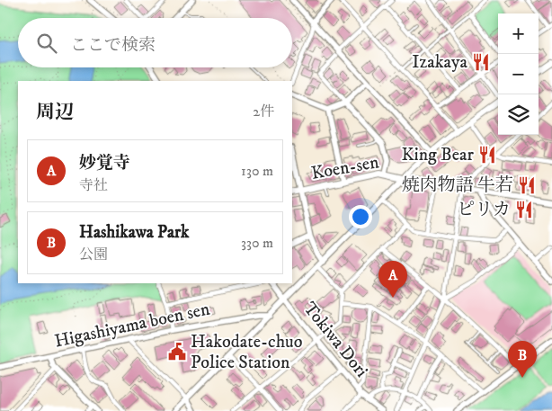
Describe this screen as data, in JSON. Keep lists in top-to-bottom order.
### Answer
{
  "streets": {
    "main road": ["Koen-sen"],
    "street": ["Higashiyama boen sen", "Tokiwa Dori"]
  },
  "places": {
    "restaurant": [
      "Izakaya",
      "King Bear",
      "焼肉物語 牛若",
      "ピリカ"
    ],
    "public building": ["Hakodate-chuo Police Station"]
  },
  "page": {
    "map_buttons": ["+", "−"],
    "search": "ここで検索",
    "heading": ["周辺", "2件"],
    "list": [
      {
        "mark": "A",
        "name": "妙覚寺",
        "note": "寺社",
        "value": "130 m"
      },
      {
        "mark": "B",
        "name": "Hashikawa Park",
        "note": "公園",
        "value": "330 m"
      }
    ],
    "pins": ["A", "B"]
  }
}
